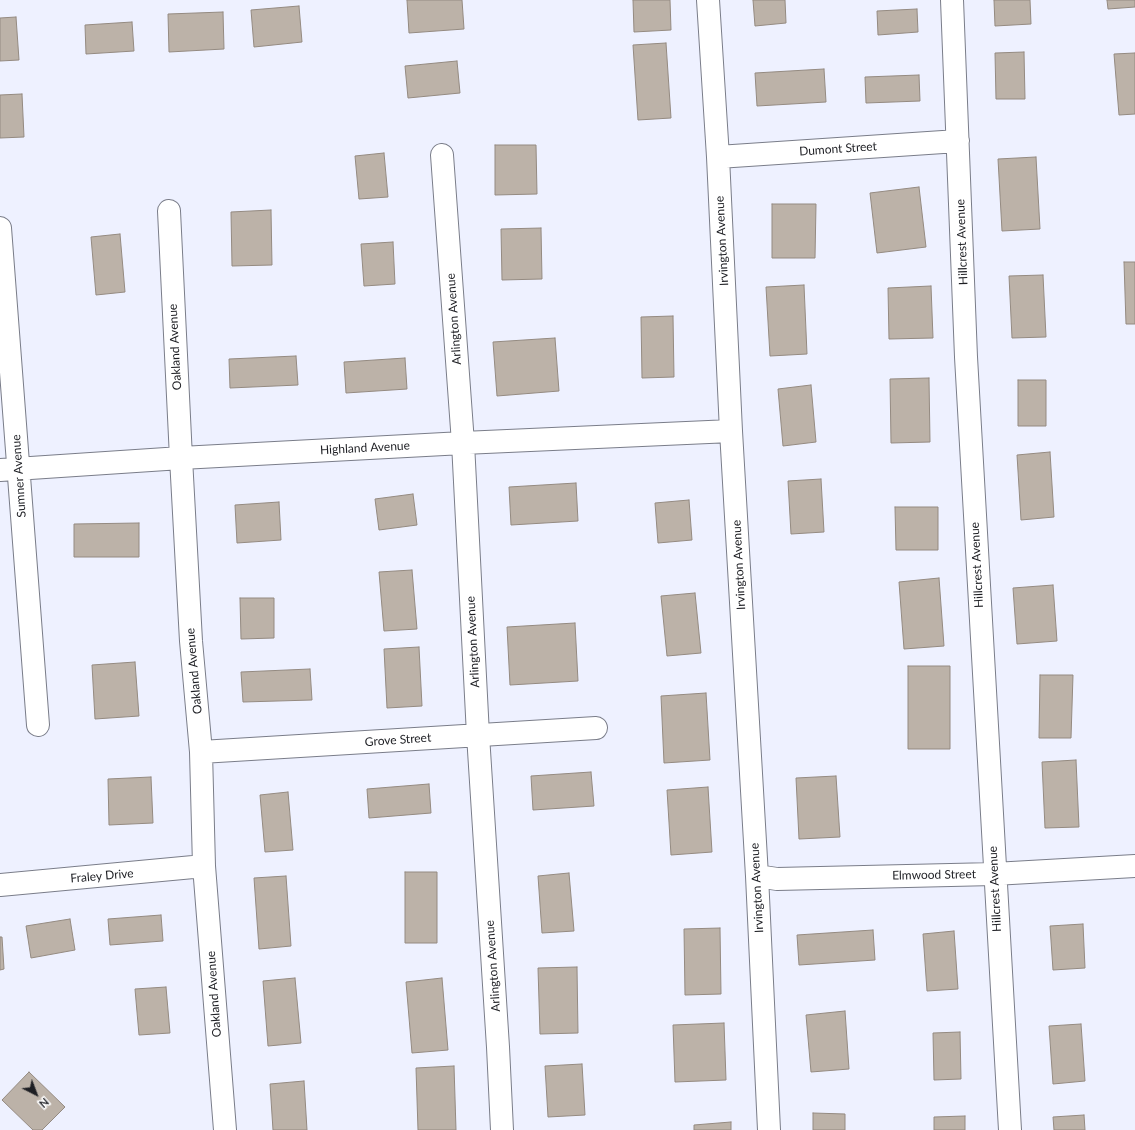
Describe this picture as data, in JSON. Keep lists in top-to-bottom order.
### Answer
{
  "streets": {
    "street": [
      "Dumont Street",
      "Irvington Avenue",
      "Hillcrest Avenue",
      "Arlington Avenue",
      "Oakland Avenue",
      "Highland Avenue",
      "Sumner Avenue",
      "Grove Street",
      "Elmwood Street",
      "Fraley Drive"
    ]
  },
  "crossings": [
    ["Dumont Street", "Irvington Avenue"],
    ["Dumont Street", "Hillcrest Avenue"],
    ["Irvington Avenue", "Highland Avenue"],
    ["Irvington Avenue", "Elmwood Street"],
    ["Hillcrest Avenue", "Elmwood Street"],
    ["Arlington Avenue", "Highland Avenue"],
    ["Arlington Avenue", "Grove Street"],
    ["Oakland Avenue", "Highland Avenue"],
    ["Oakland Avenue", "Grove Street"],
    ["Oakland Avenue", "Fraley Drive"],
    ["Highland Avenue", "Sumner Avenue"]
  ],
  "north": "bottom right"
}
